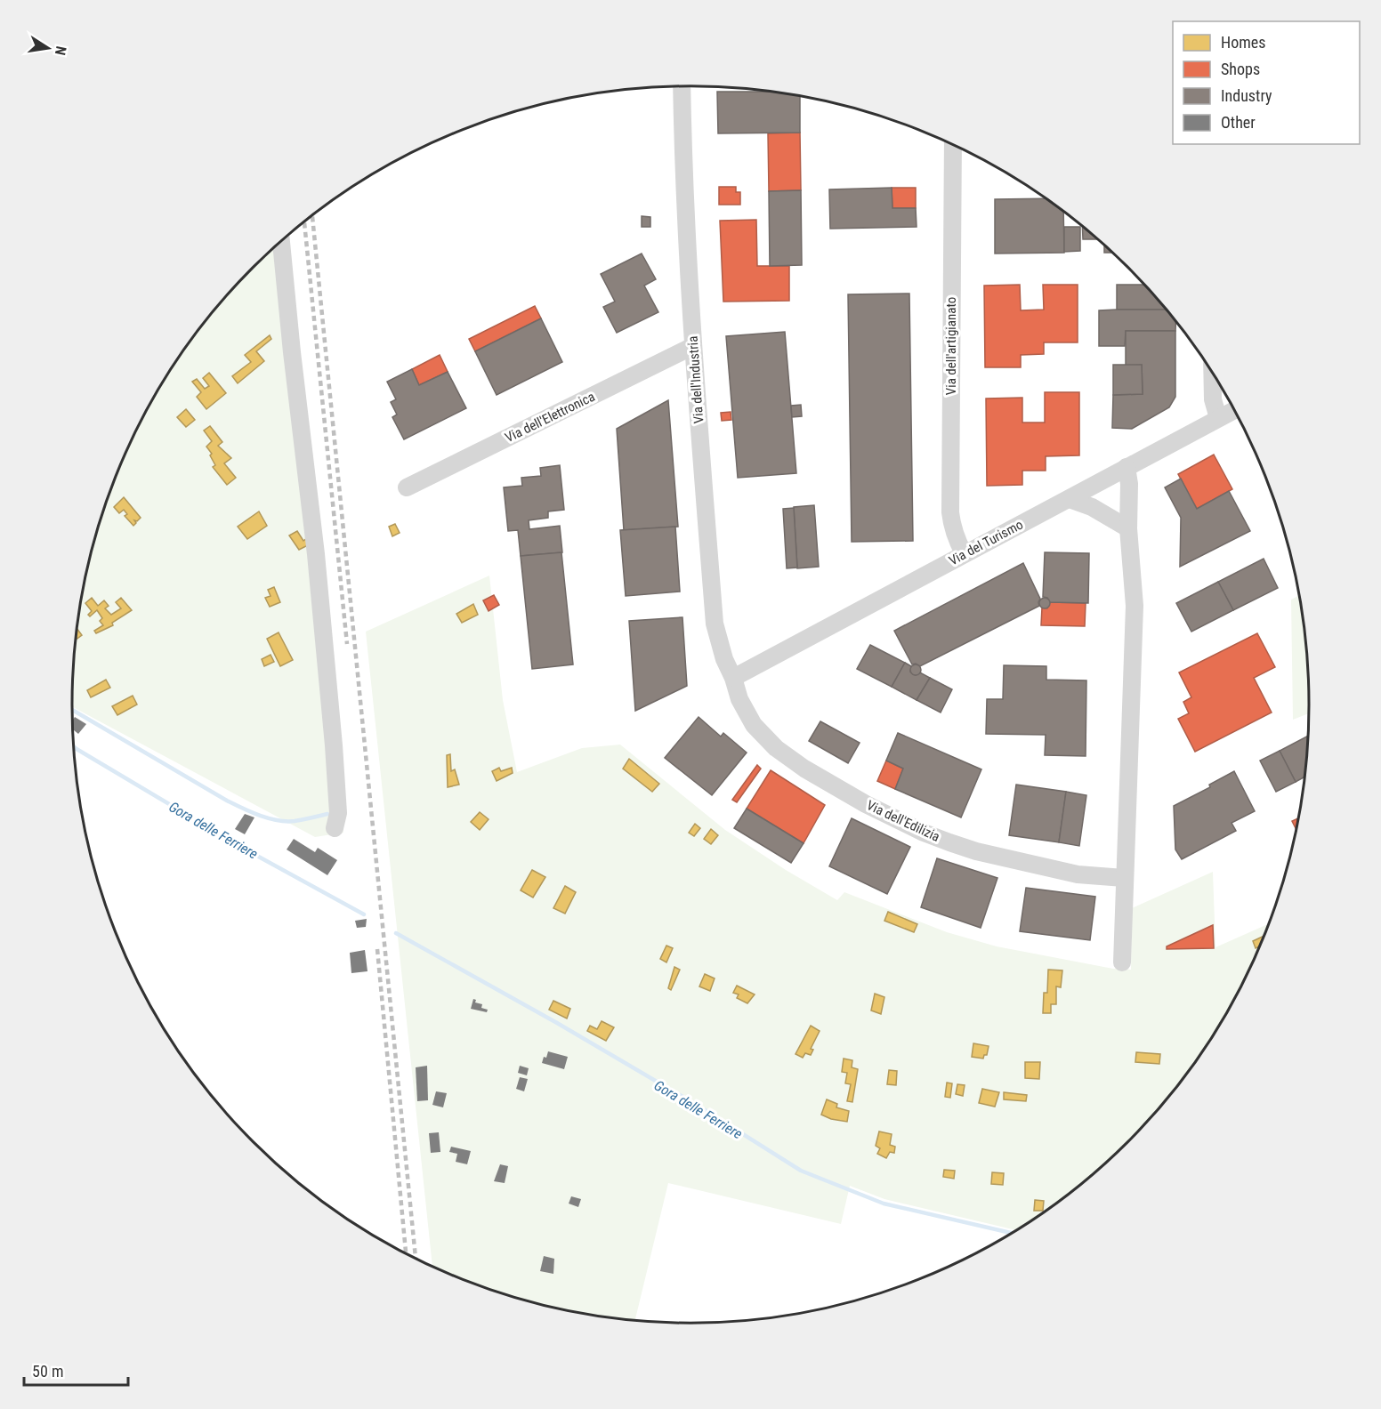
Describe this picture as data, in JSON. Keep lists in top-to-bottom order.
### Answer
{
  "streets": {
    "street": [
      "Via dell'artigianato",
      "Via dell'Industria",
      "Via dell'Elettronica",
      "Via del Turismo",
      "Via dell'Edilizia"
    ]
  },
  "crossings": [
    ["Via dell'artigianato", "Via del Turismo"],
    ["Via dell'Industria", "Via dell'Elettronica"],
    ["Via dell'Industria", "Via del Turismo"],
    ["Via dell'Industria", "Via dell'Edilizia"],
    ["Via del Turismo", "Via dell'Edilizia"]
  ],
  "water": ["Gora delle Ferriere"],
  "legend": [
    "Homes",
    "Shops",
    "Industry",
    "Other"
  ],
  "scale_bar": "50 m",
  "north": "right"
}
